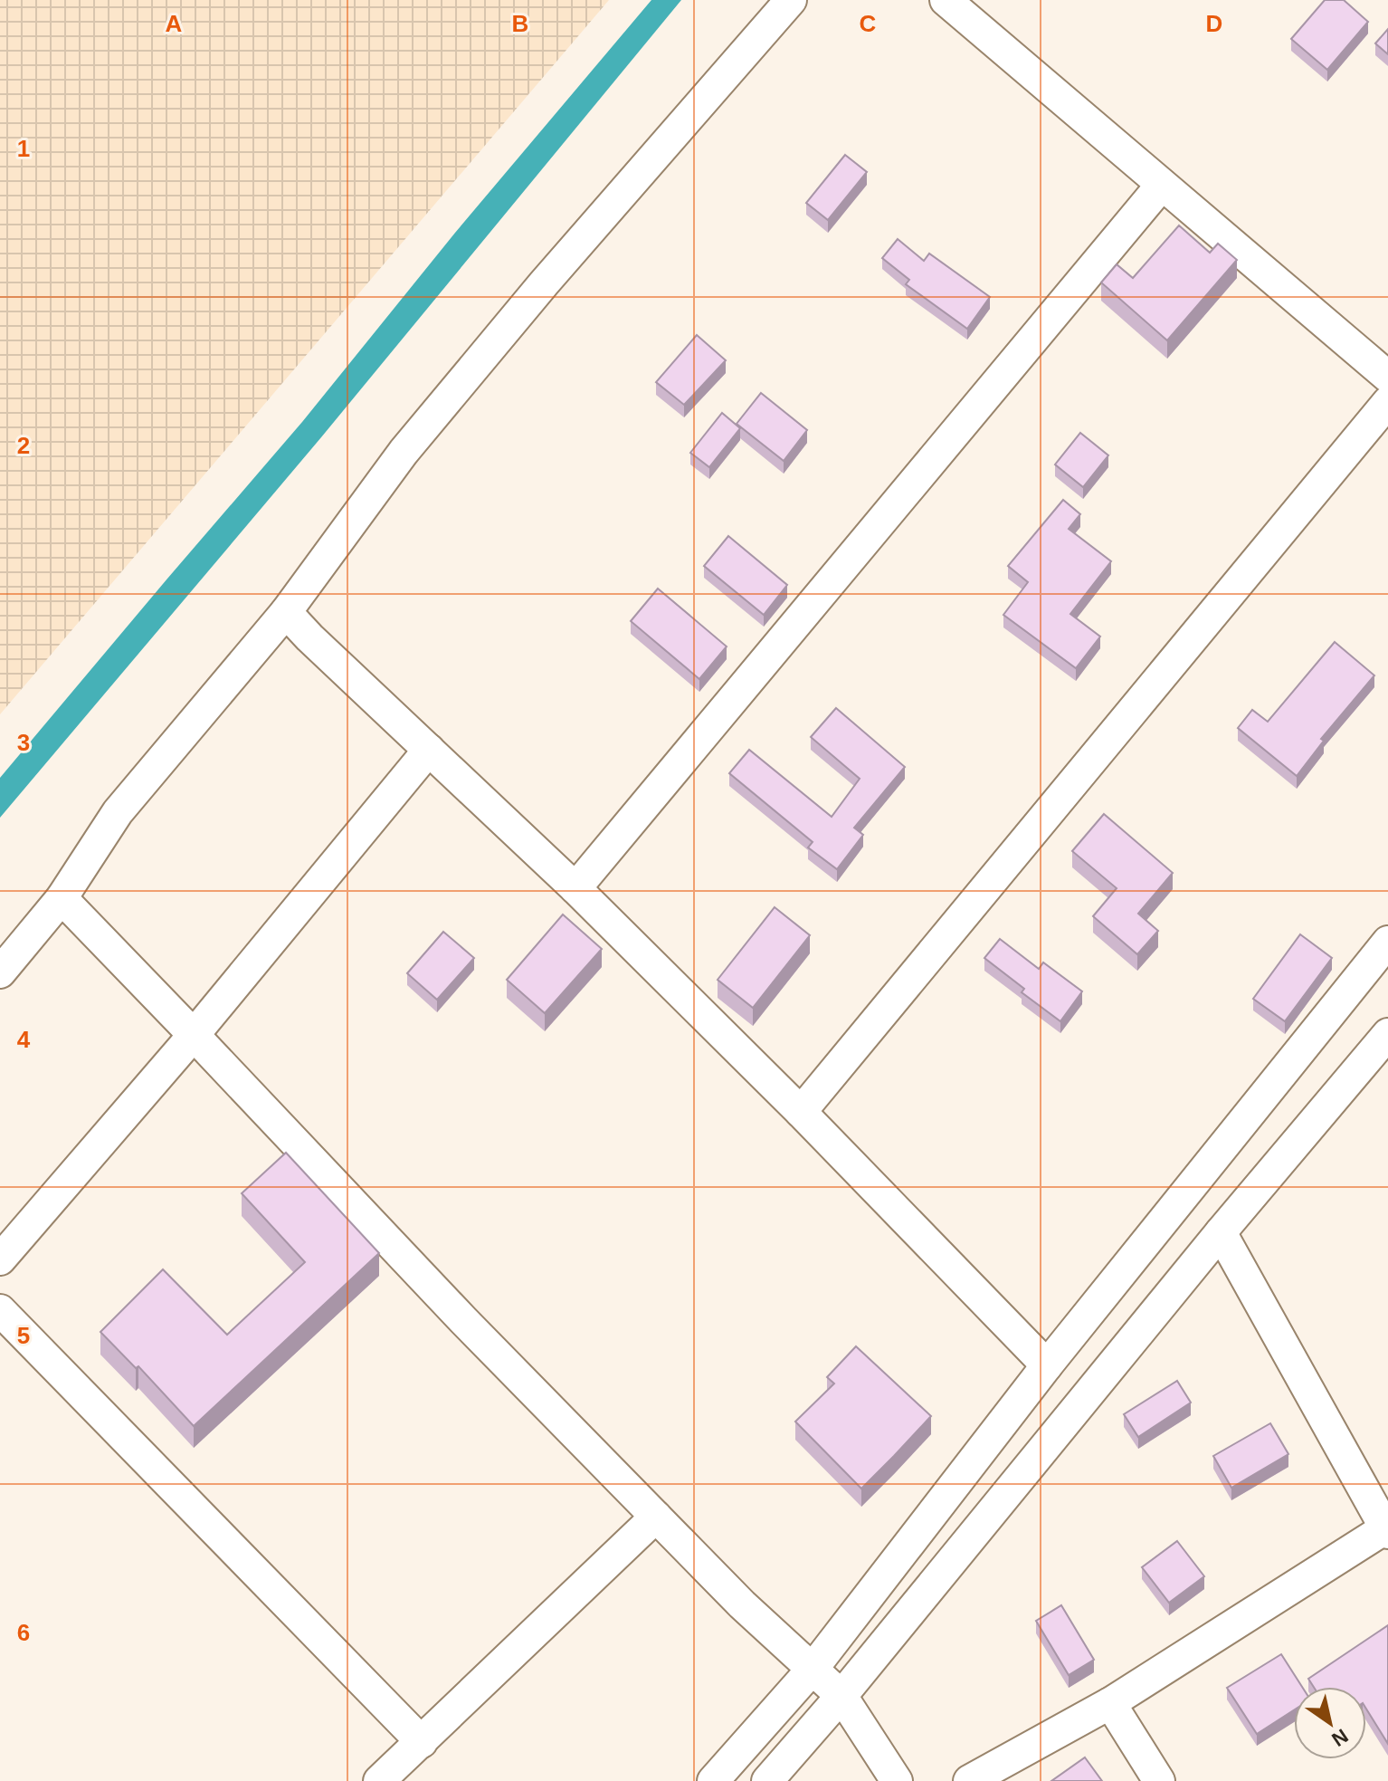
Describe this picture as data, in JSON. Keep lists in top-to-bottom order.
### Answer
{
  "north": "bottom right",
  "grid": {
    "columns": [
      "A",
      "B",
      "C",
      "D"
    ],
    "rows": [
      "1",
      "2",
      "3",
      "4",
      "5",
      "6"
    ]
  }
}
